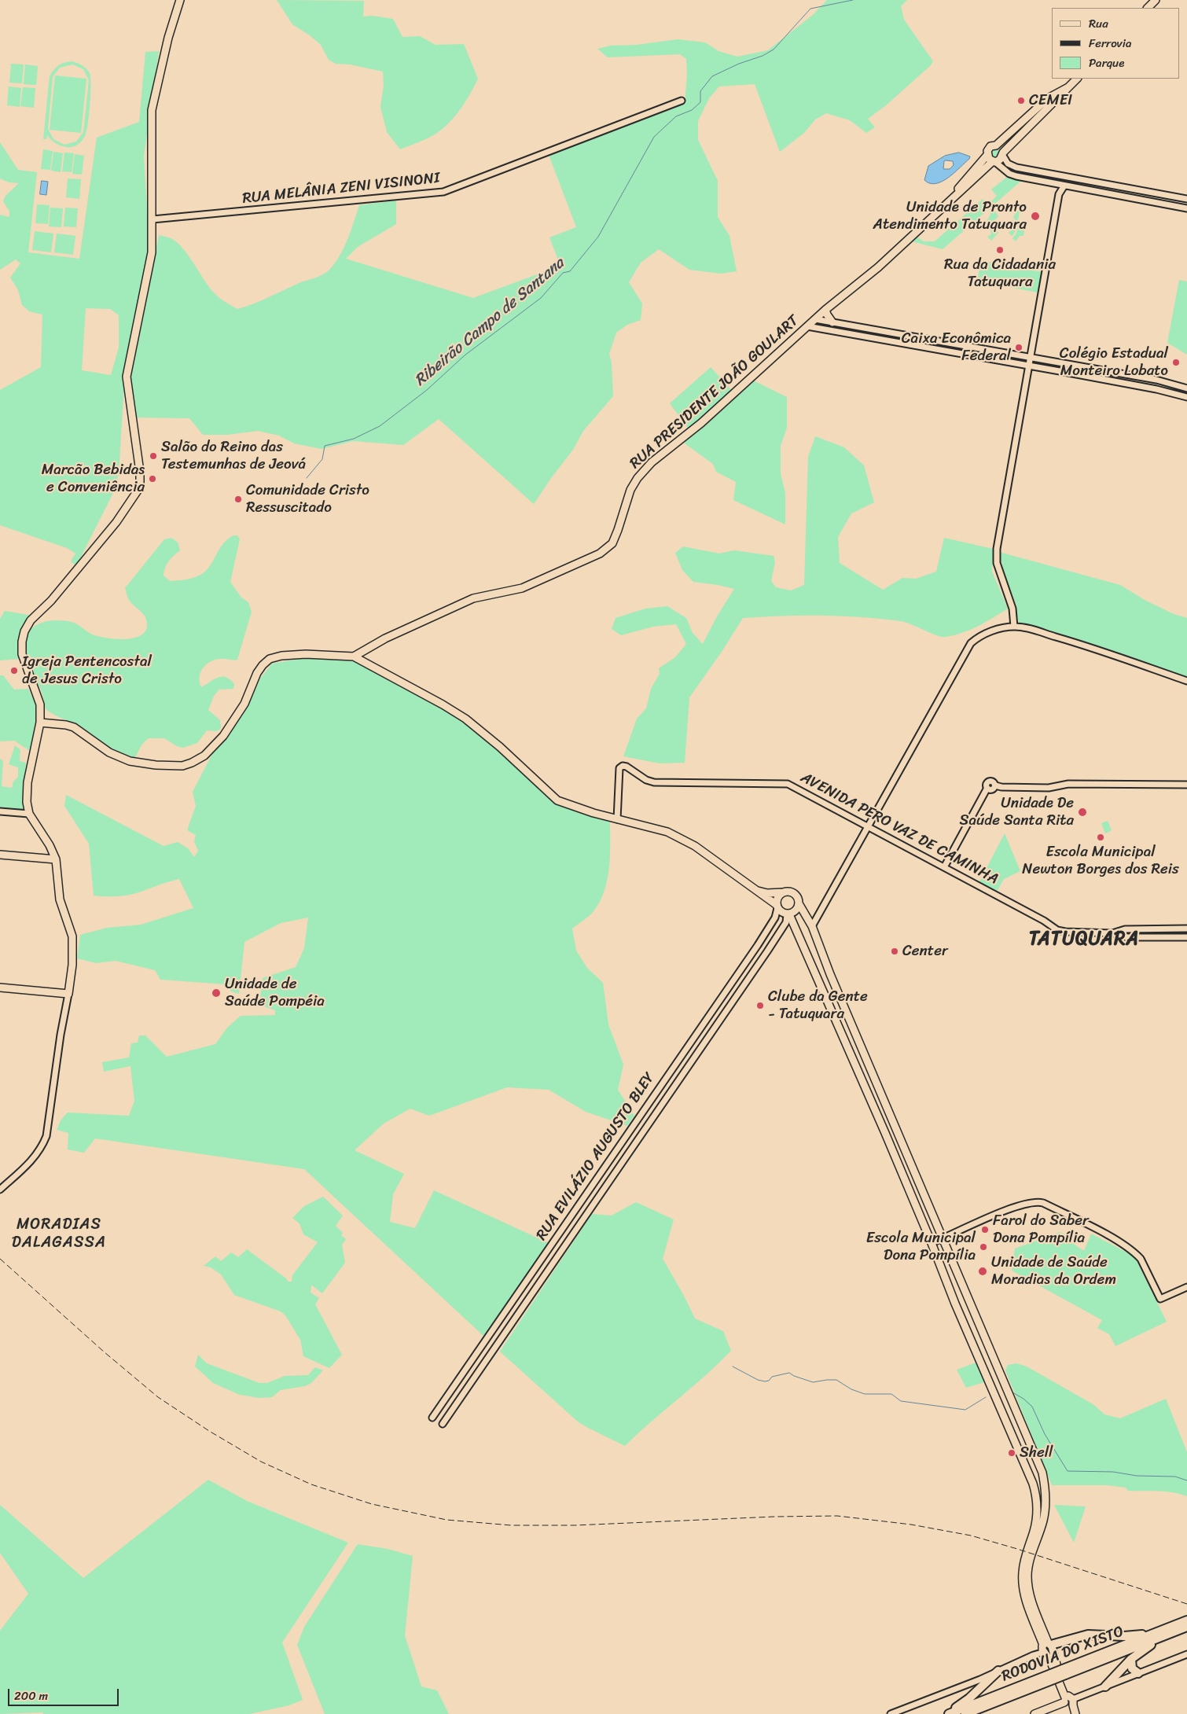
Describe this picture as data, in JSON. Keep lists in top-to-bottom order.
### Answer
{
  "streets": {
    "highway": ["RODOVIA DO XISTO"],
    "main road": ["RUA PRESIDENTE JOÃO GOULART"],
    "street": ["RUA MELÂNIA ZENI VISINONI", "AVENIDA PERO VAZ DE CAMINHA", "RUA EVILÁZIO AUGUSTO BLEY"]
  },
  "districts": ["TATUQUARA", "MORADIAS DALAGASSA"],
  "water": ["Ribeirão Campo de Santana"],
  "places": [
    "CEMEI",
    "Unidade de Pronto Atendimento Tatuquara",
    "Rua da Cidadania Tatuquara",
    "Caixa Econômica Federal",
    "Colégio Estadual Monteiro Lobato",
    "Salão do Reino das Testemunhas de Jeová",
    "Marcão Bebidas e Conveniência",
    "Comunidade Cristo Ressuscitado",
    "Igreja Pentencostal de Jesus Cristo",
    "Unidade De Saúde Santa Rita",
    "Escola Municipal Newton Borges dos Reis",
    "Center",
    "Unidade de Saúde Pompéia",
    "Clube da Gente - Tatuquara",
    "Farol do Saber Dona Pompília",
    "Escola Municipal Dona Pompília",
    "Unidade de Saúde Moradias da Ordem",
    "Shell"
  ],
  "legend": ["Rua", "Ferrovia", "Parque"],
  "scale_bar": "200 m"
}
